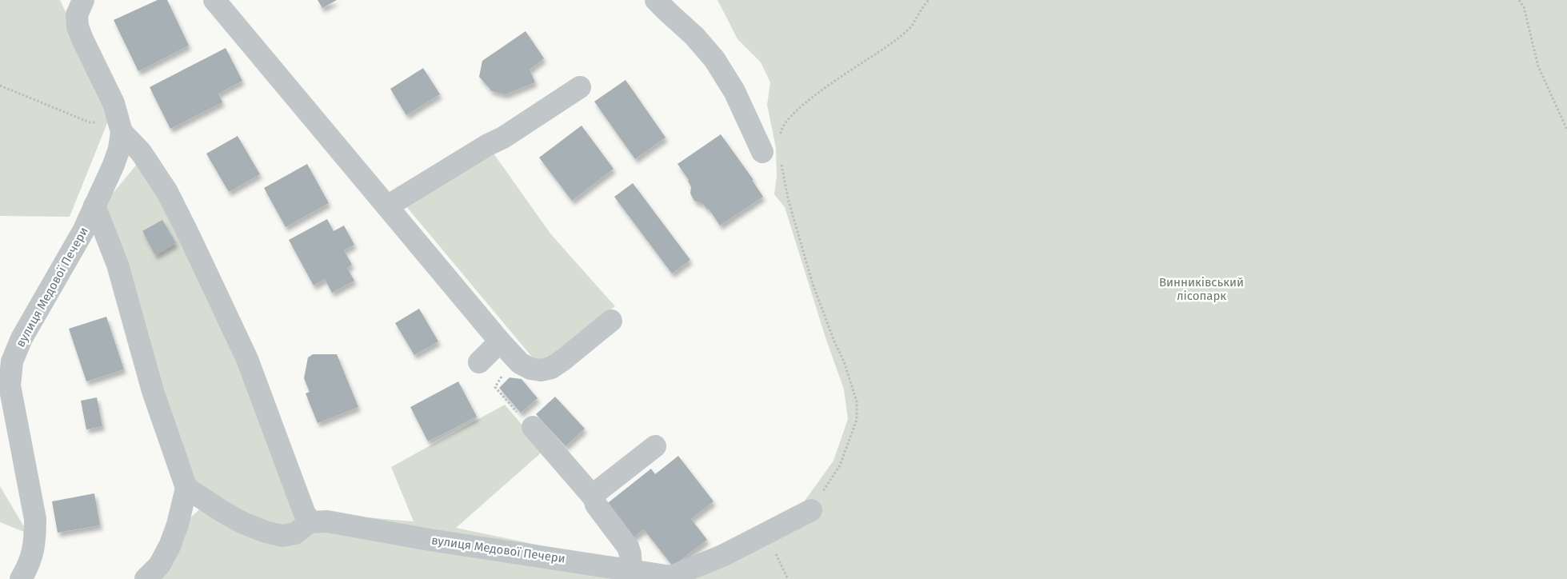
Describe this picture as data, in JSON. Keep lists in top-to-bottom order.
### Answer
{
  "streets": {
    "street": ["вулиця Медової Печери"]
  },
  "parks": ["Винниківський лісопарк"]
}
